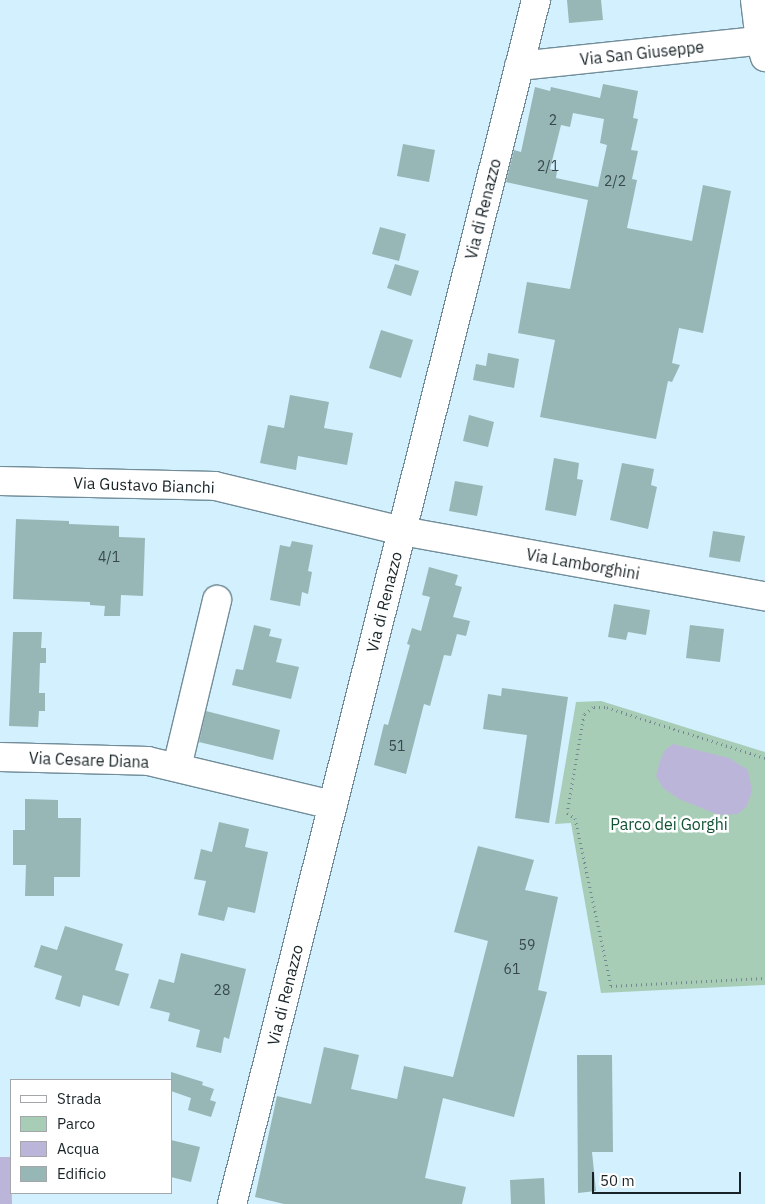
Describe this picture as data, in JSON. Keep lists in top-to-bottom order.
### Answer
{
  "streets": {
    "street": [
      "Via San Giuseppe",
      "Via di Renazzo",
      "Via Gustavo Bianchi",
      "Via Lamborghini",
      "Via Cesare Diana"
    ]
  },
  "crossings": [
    ["Via San Giuseppe", "Via di Renazzo"],
    ["Via di Renazzo", "Via Gustavo Bianchi"],
    ["Via di Renazzo", "Via Lamborghini"],
    ["Via Gustavo Bianchi", "Via Lamborghini"]
  ],
  "parks": ["Parco dei Gorghi"],
  "house_numbers": [
    "2",
    "2/1",
    "2/2",
    "4/1",
    "51",
    "59",
    "61",
    "28"
  ],
  "legend": [
    "Strada",
    "Parco",
    "Acqua",
    "Edificio"
  ],
  "scale_bar": "50 m"
}
